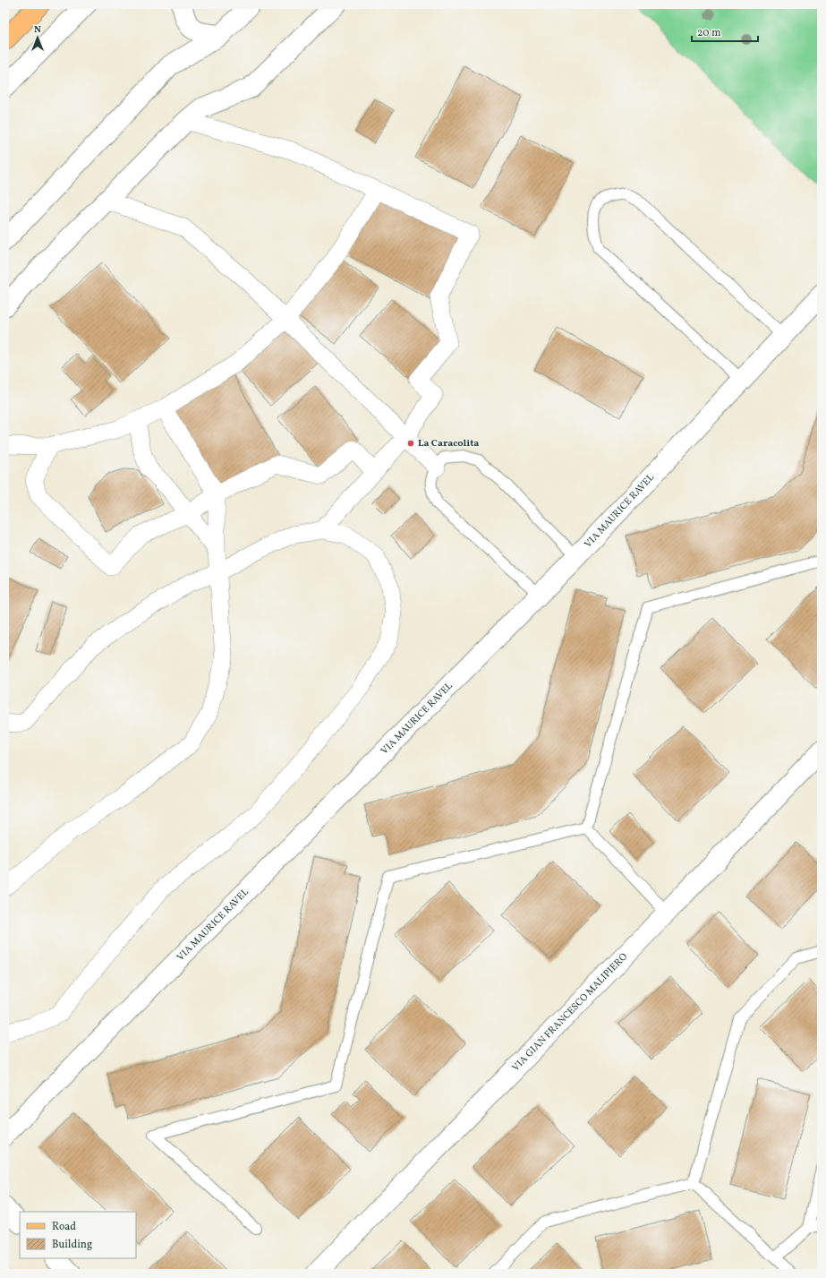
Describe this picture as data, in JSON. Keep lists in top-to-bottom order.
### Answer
{
  "streets": {
    "street": ["VIA MAURICE RAVEL", "VIA GIAN FRANCESCO MALIPIERO"]
  },
  "places": ["La Caracolita"],
  "legend": ["Road", "Building"],
  "scale_bar": "20 m",
  "north": "top"
}
